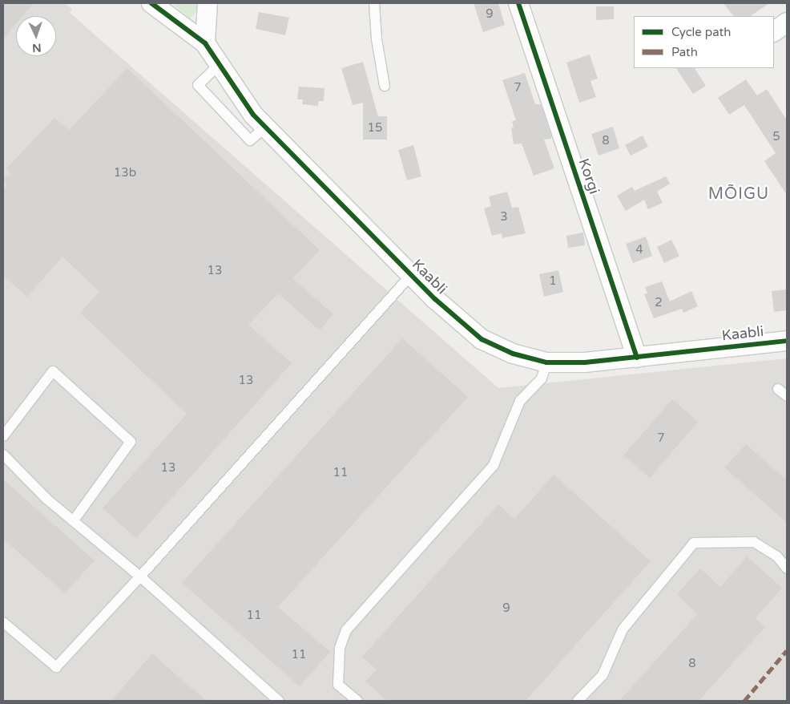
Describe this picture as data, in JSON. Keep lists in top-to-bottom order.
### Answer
{
  "streets": {
    "street": ["Korgi", "Kaabli"]
  },
  "crossings": [
    ["Korgi", "Kaabli"]
  ],
  "districts": ["MÕIGU"],
  "house_numbers": [
    "9",
    "7",
    "15",
    "5",
    "8",
    "13b",
    "3",
    "4",
    "13",
    "1",
    "2",
    "13",
    "7",
    "13",
    "11",
    "9",
    "11",
    "11",
    "8"
  ],
  "legend": ["Cycle path", "Path"],
  "north": "bottom"
}
